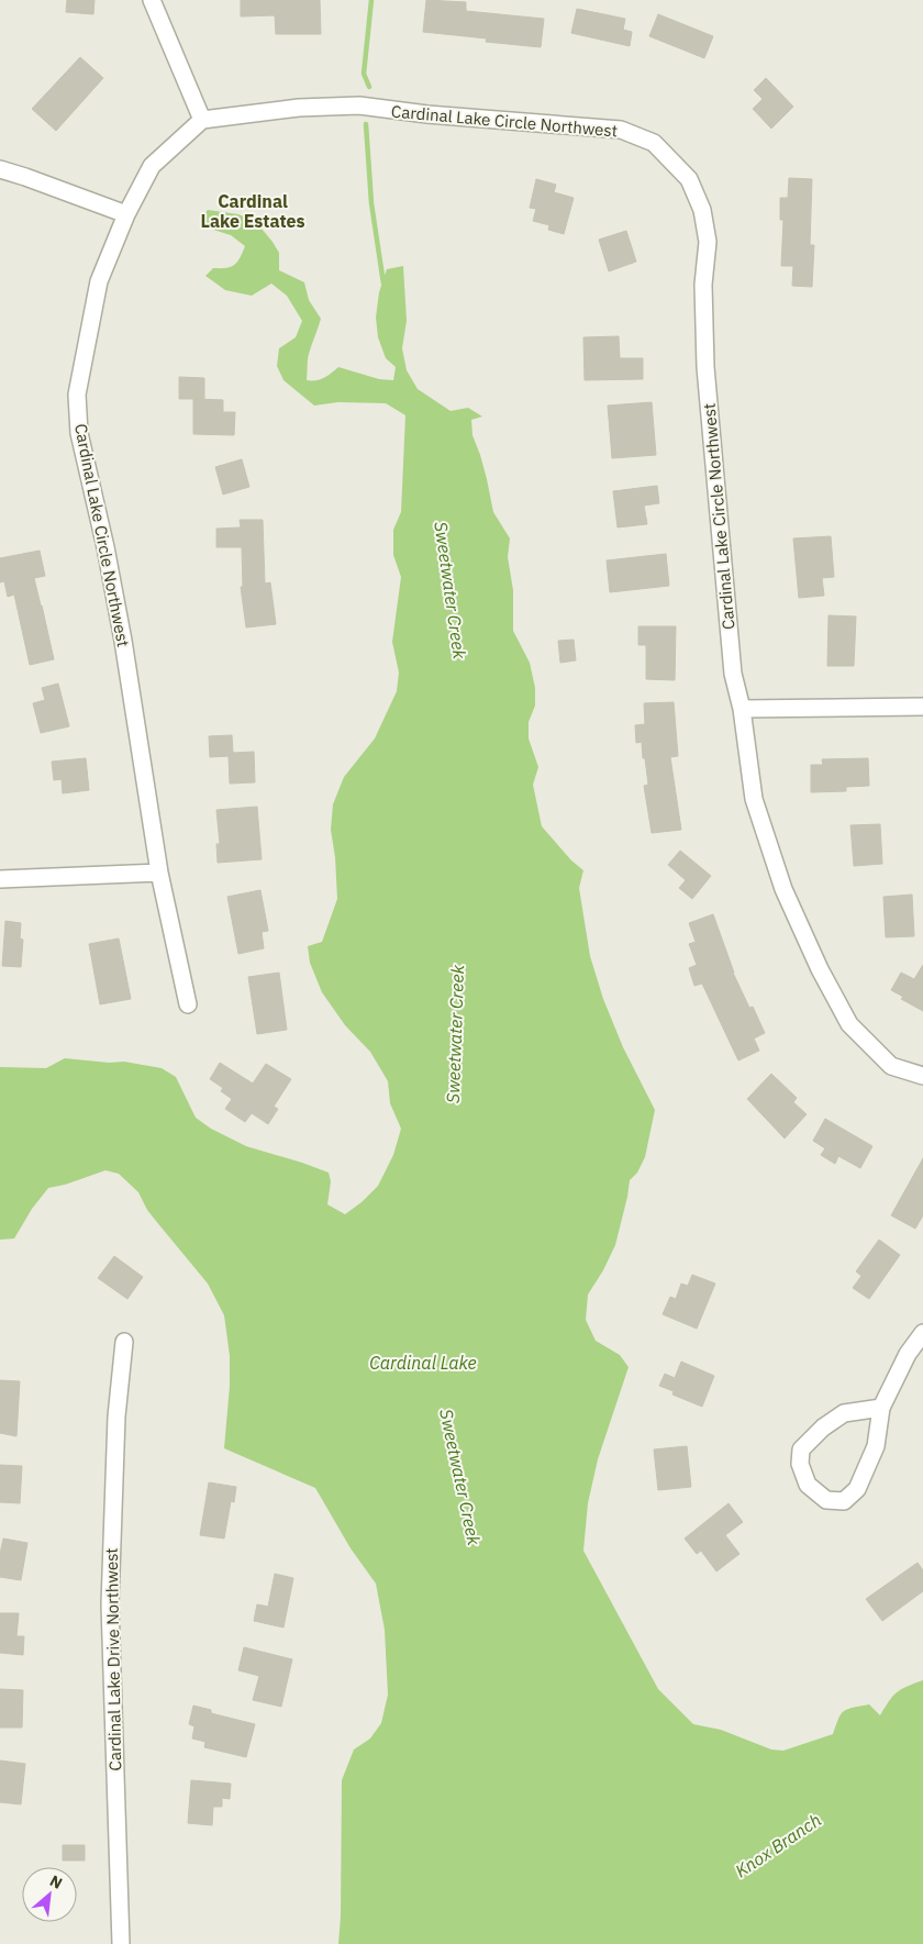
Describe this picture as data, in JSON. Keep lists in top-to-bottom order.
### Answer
{
  "streets": {
    "street": ["Cardinal Lake Circle Northwest", "Cardinal Lake Drive Northwest"]
  },
  "districts": ["Cardinal Lake Estates"],
  "water": ["Sweetwater Creek", "Cardinal Lake", "Knox Branch"],
  "north": "top right"
}
